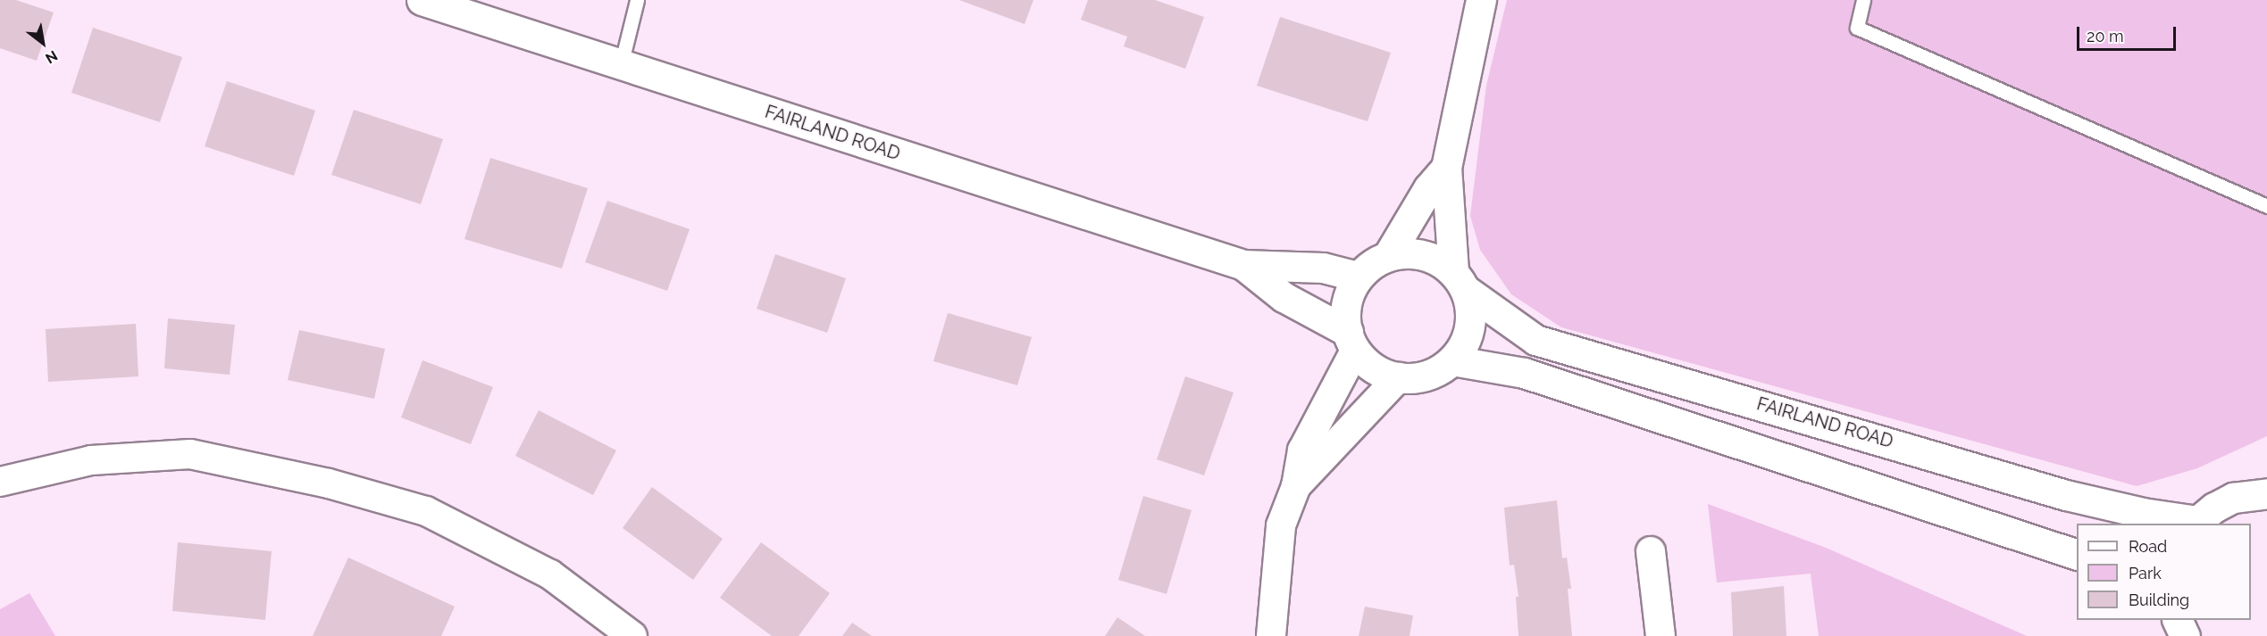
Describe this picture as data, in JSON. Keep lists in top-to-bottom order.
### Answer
{
  "streets": {
    "main road": ["FAIRLAND ROAD"]
  },
  "legend": ["Road", "Park", "Building"],
  "scale_bar": "20 m",
  "north": "bottom right"
}
